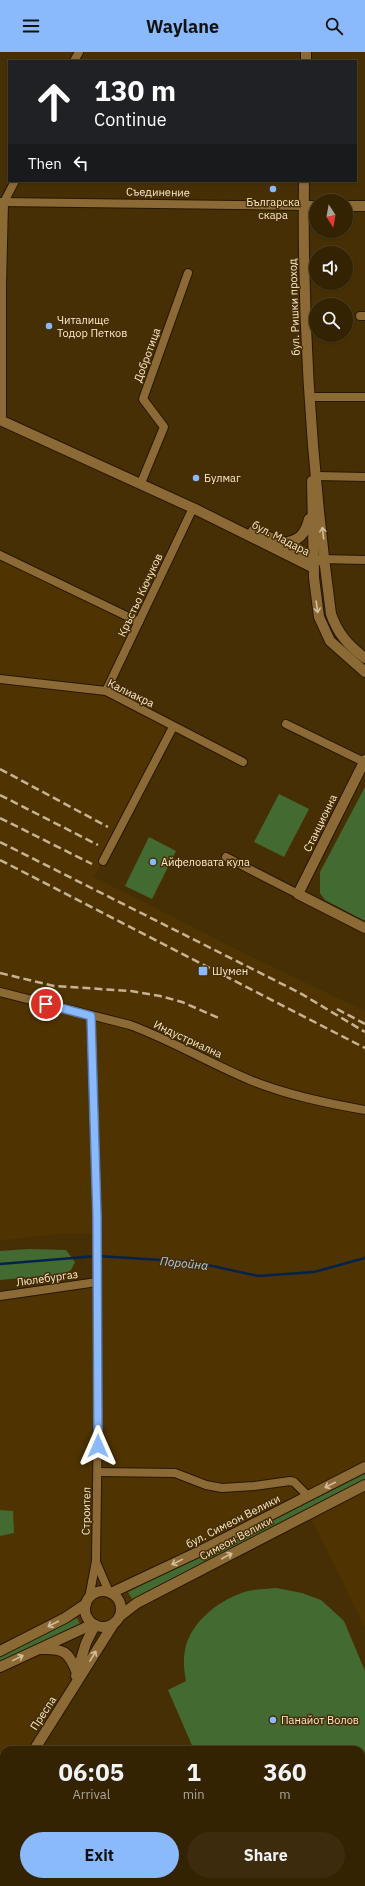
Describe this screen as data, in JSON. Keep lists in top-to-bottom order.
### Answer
{
  "streets": {
    "main road": [
      "Съединение",
      "бул. Ришки проход",
      "бул. Мадара",
      "Станционна",
      "бул. Симеон Велики",
      "Симеон Велики",
      "Преспа"
    ],
    "street": [
      "Добротица",
      "Кръстьо Кючуков",
      "Калиакра",
      "Индустриална",
      "Люлебургаз",
      "Строител"
    ]
  },
  "crossings": [
    ["Съединение", "бул. Ришки проход"],
    ["бул. Ришки проход", "бул. Мадара"],
    ["Добротица", "бул. Мадара"],
    ["бул. Мадара", "Кръстьо Кючуков"],
    ["Кръстьо Кючуков", "Калиакра"],
    ["Индустриална", "Строител"],
    ["Люлебургаз", "Строител"],
    ["бул. Симеон Велики", "Симеон Велики"],
    ["бул. Симеон Велики", "Преспа"],
    ["Симеон Велики", "Преспа"]
  ],
  "one_way": ["бул. Симеон Велики", "Симеон Велики"],
  "water": ["Поройна"],
  "places": {
    "other": [
      "Българска скара",
      "Читалище Тодор Петков",
      "Булмаг",
      "Айфеловата кула",
      "Панайот Волов"
    ],
    "transit": ["Шумен"]
  },
  "north": "bottom",
  "page": {
    "header": "Waylane",
    "turn": ["130 m", "Continue"],
    "then": "Then",
    "eta": [
      "06:05",
      "Arrival",
      "1",
      "min",
      "360",
      "m"
    ],
    "buttons": ["Exit", "Share"]
  }
}
